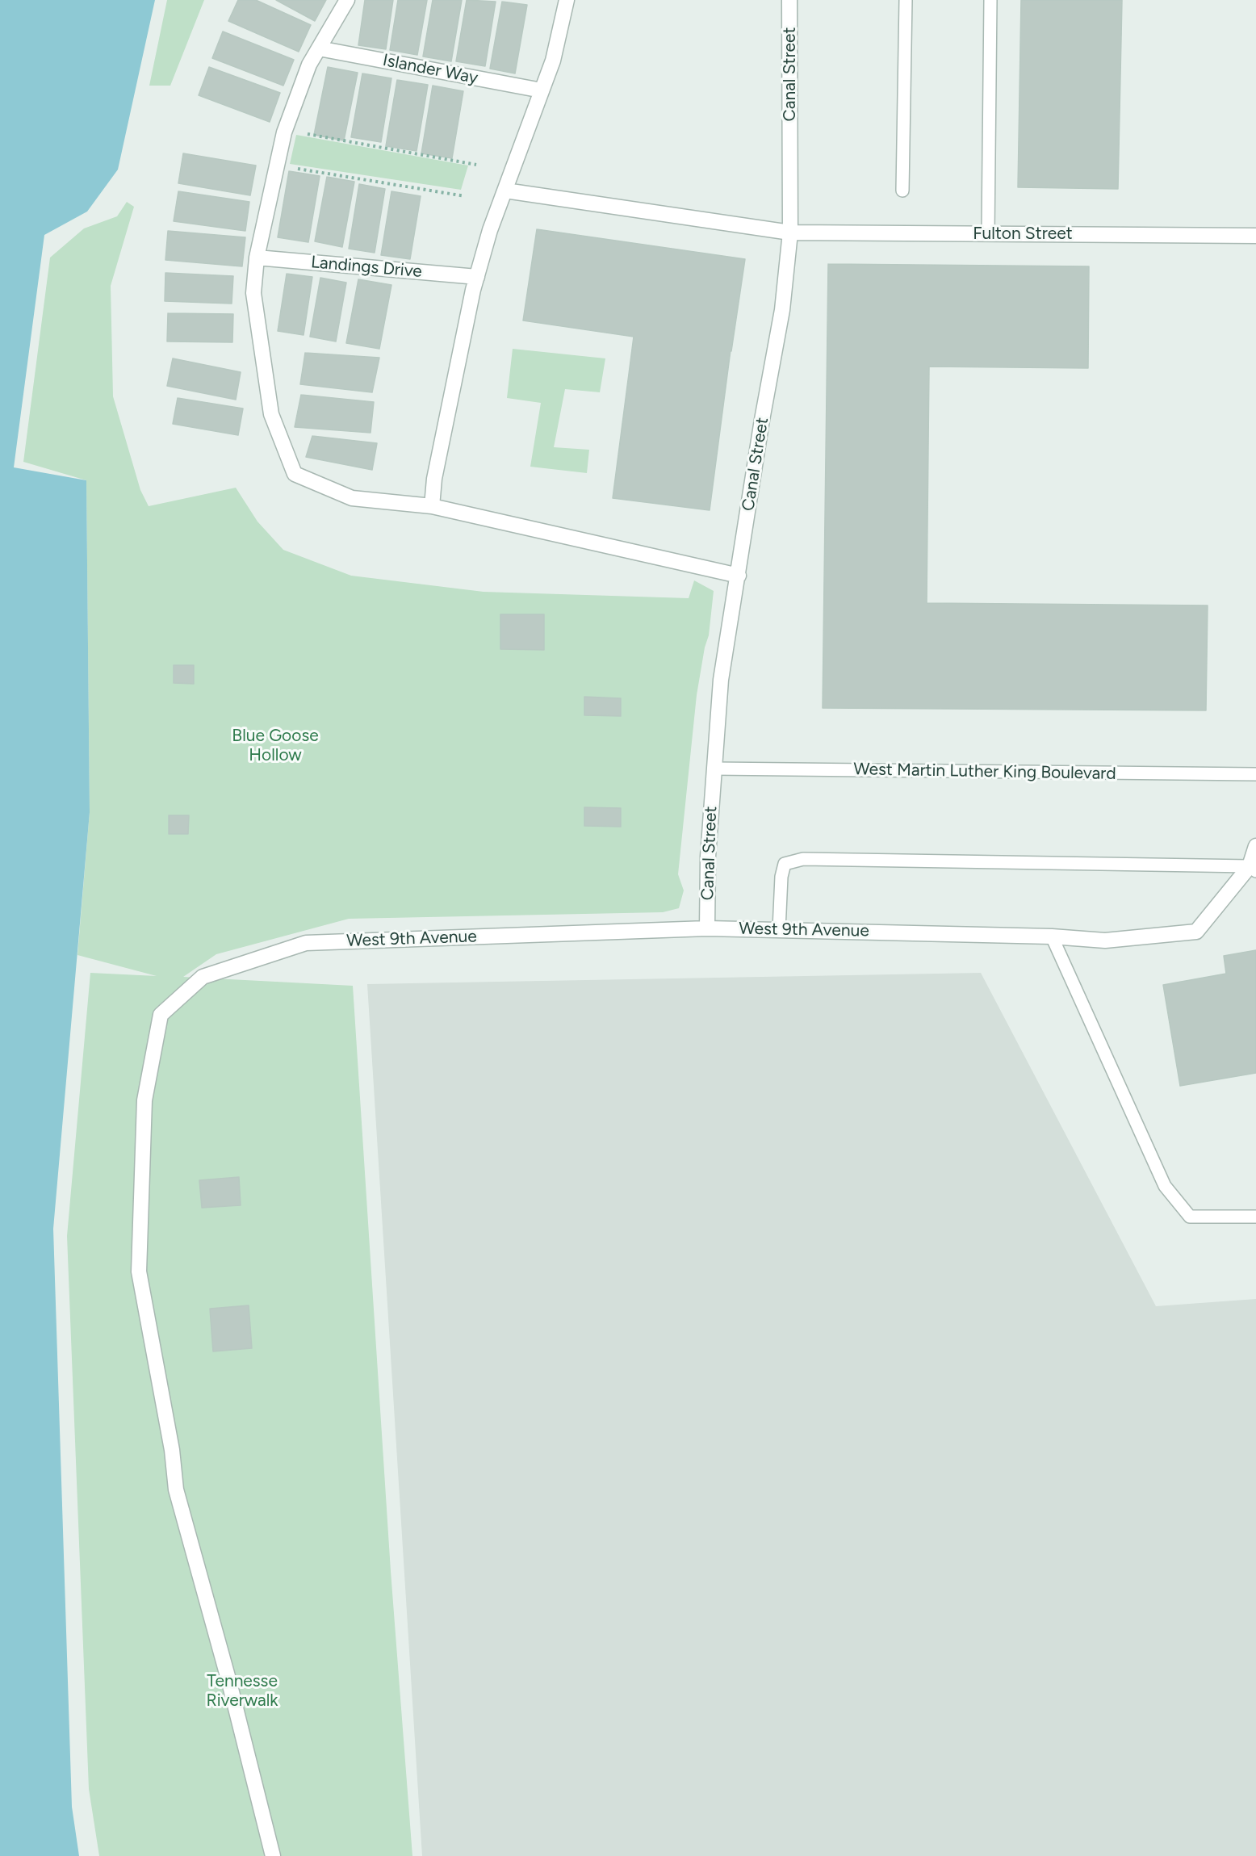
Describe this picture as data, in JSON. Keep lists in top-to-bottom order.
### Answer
{
  "streets": {
    "street": [
      "Islander Way",
      "Canal Street",
      "Fulton Street",
      "Landings Drive",
      "West 9th Avenue"
    ],
    "lane": ["West Martin Luther King Boulevard"]
  },
  "crossings": [
    ["Canal Street", "Fulton Street"],
    ["Canal Street", "West Martin Luther King Boulevard"],
    ["Canal Street", "West 9th Avenue"]
  ],
  "parks": ["Blue Goose Hollow", "Tennesse Riverwalk"]
}
